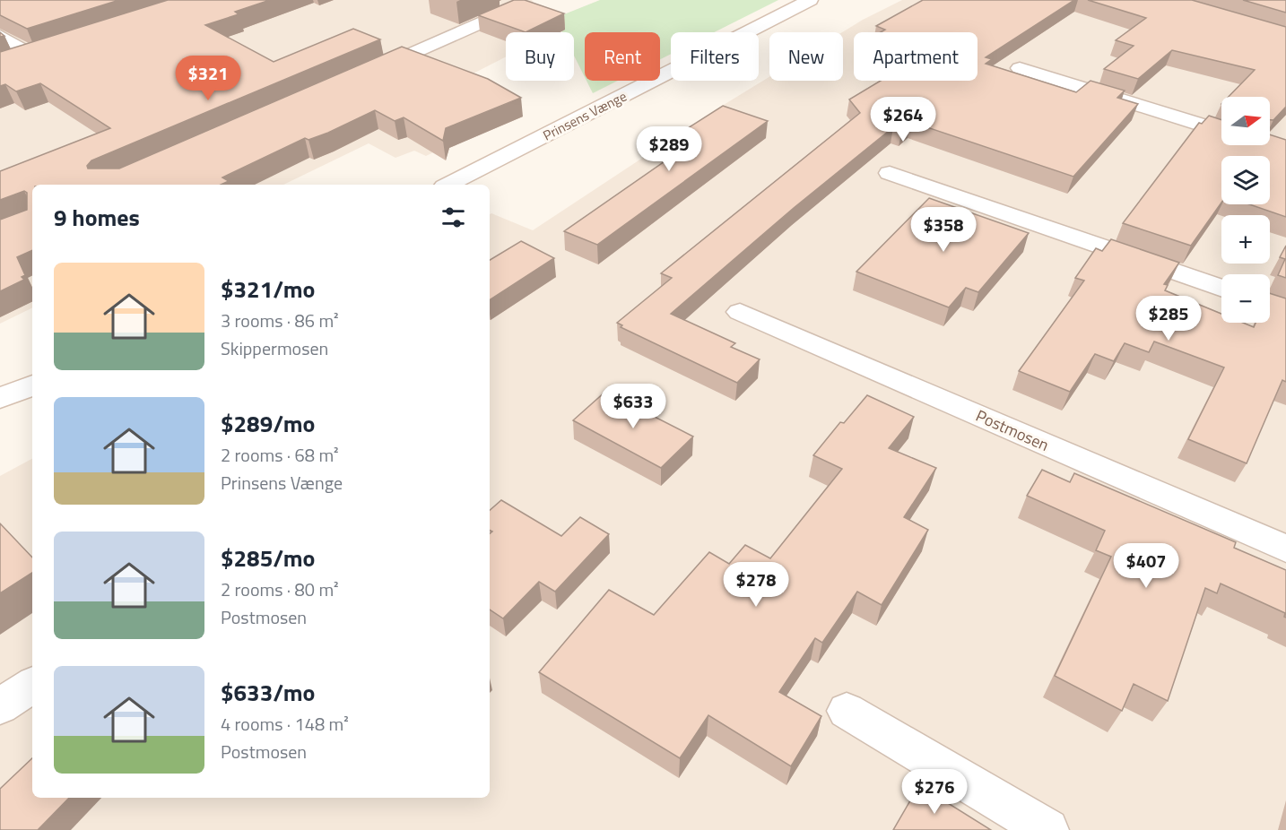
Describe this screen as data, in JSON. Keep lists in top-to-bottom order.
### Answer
{
  "streets": {
    "street": ["Prinsens Vænge", "Postmosen"]
  },
  "north": "right",
  "page": {
    "chip": [
      "Buy",
      "Rent",
      "Filters",
      "New",
      "Apartment"
    ],
    "price": [
      "$321",
      "$264",
      "$289",
      "$358",
      "$285",
      "$633",
      "$407",
      "$278",
      "$276"
    ],
    "map_buttons": ["+", "−"],
    "heading": "9 homes",
    "list": [
      {
        "name": "$321/mo",
        "note": "3 rooms · 86 m² · Skippermosen"
      },
      {
        "name": "$289/mo",
        "note": "2 rooms · 68 m² · Prinsens Vænge"
      },
      {
        "name": "$285/mo",
        "note": "2 rooms · 80 m² · Postmosen"
      },
      {
        "name": "$633/mo",
        "note": "4 rooms · 148 m² · Postmosen"
      }
    ]
  }
}
